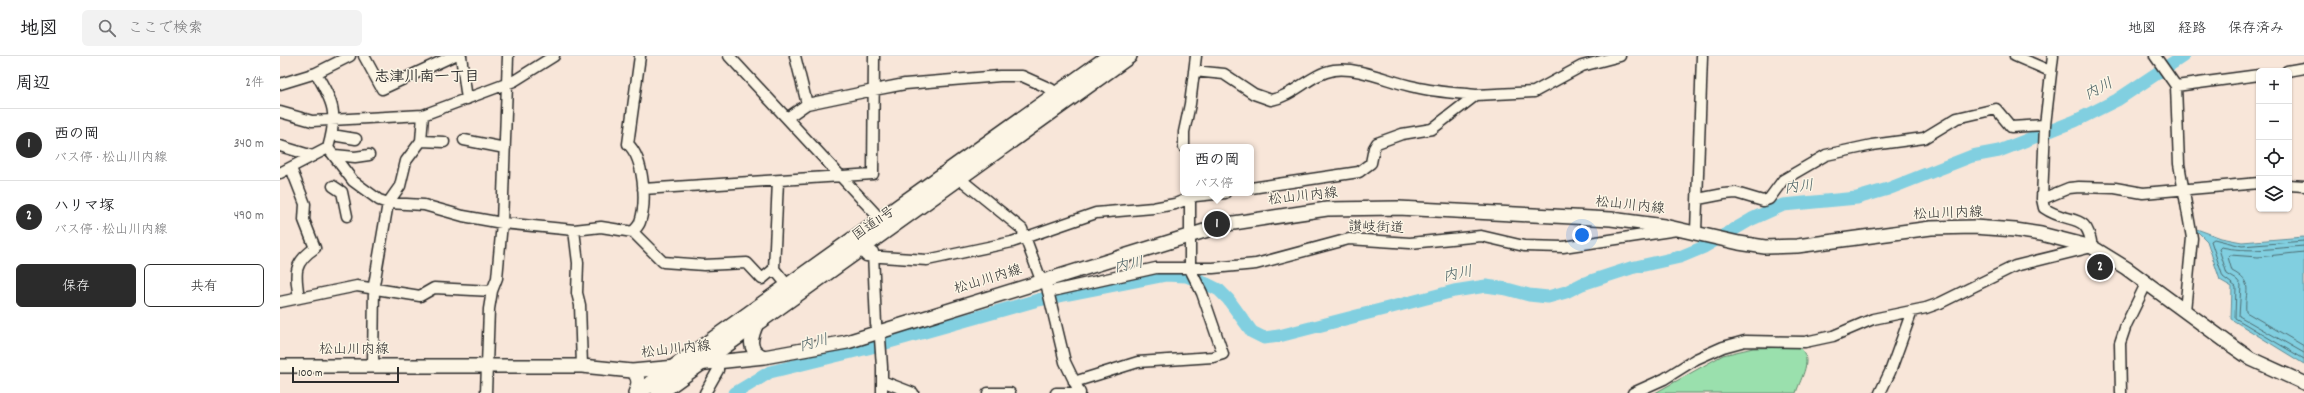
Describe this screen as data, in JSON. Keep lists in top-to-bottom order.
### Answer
{
  "streets": {
    "highway": ["国道11号"],
    "main road": ["松山川内線"],
    "street": ["讃岐街道"]
  },
  "crossings": [
    ["松山川内線", "国道11号"],
    ["松山川内線", "讃岐街道"]
  ],
  "districts": ["志津川南一丁目"],
  "water": ["内川"],
  "scale_bar": "100 m",
  "page": {
    "header": "地図",
    "search": "ここで検索",
    "nav": ["地図", "経路", "保存済み"],
    "heading": ["周辺", "2件"],
    "map_buttons": ["+", "−"],
    "list": [
      {
        "mark": "1",
        "name": "西の岡",
        "note": "バス停 · 松山川内線",
        "value": "340 m"
      },
      {
        "mark": "2",
        "name": "ハリマ塚",
        "note": "バス停 · 松山川内線",
        "value": "490 m"
      }
    ],
    "popup": ["西の岡", "バス停"],
    "pins": ["1", "2"],
    "buttons": ["保存", "共有"],
    "scale": "100 m"
  }
}
